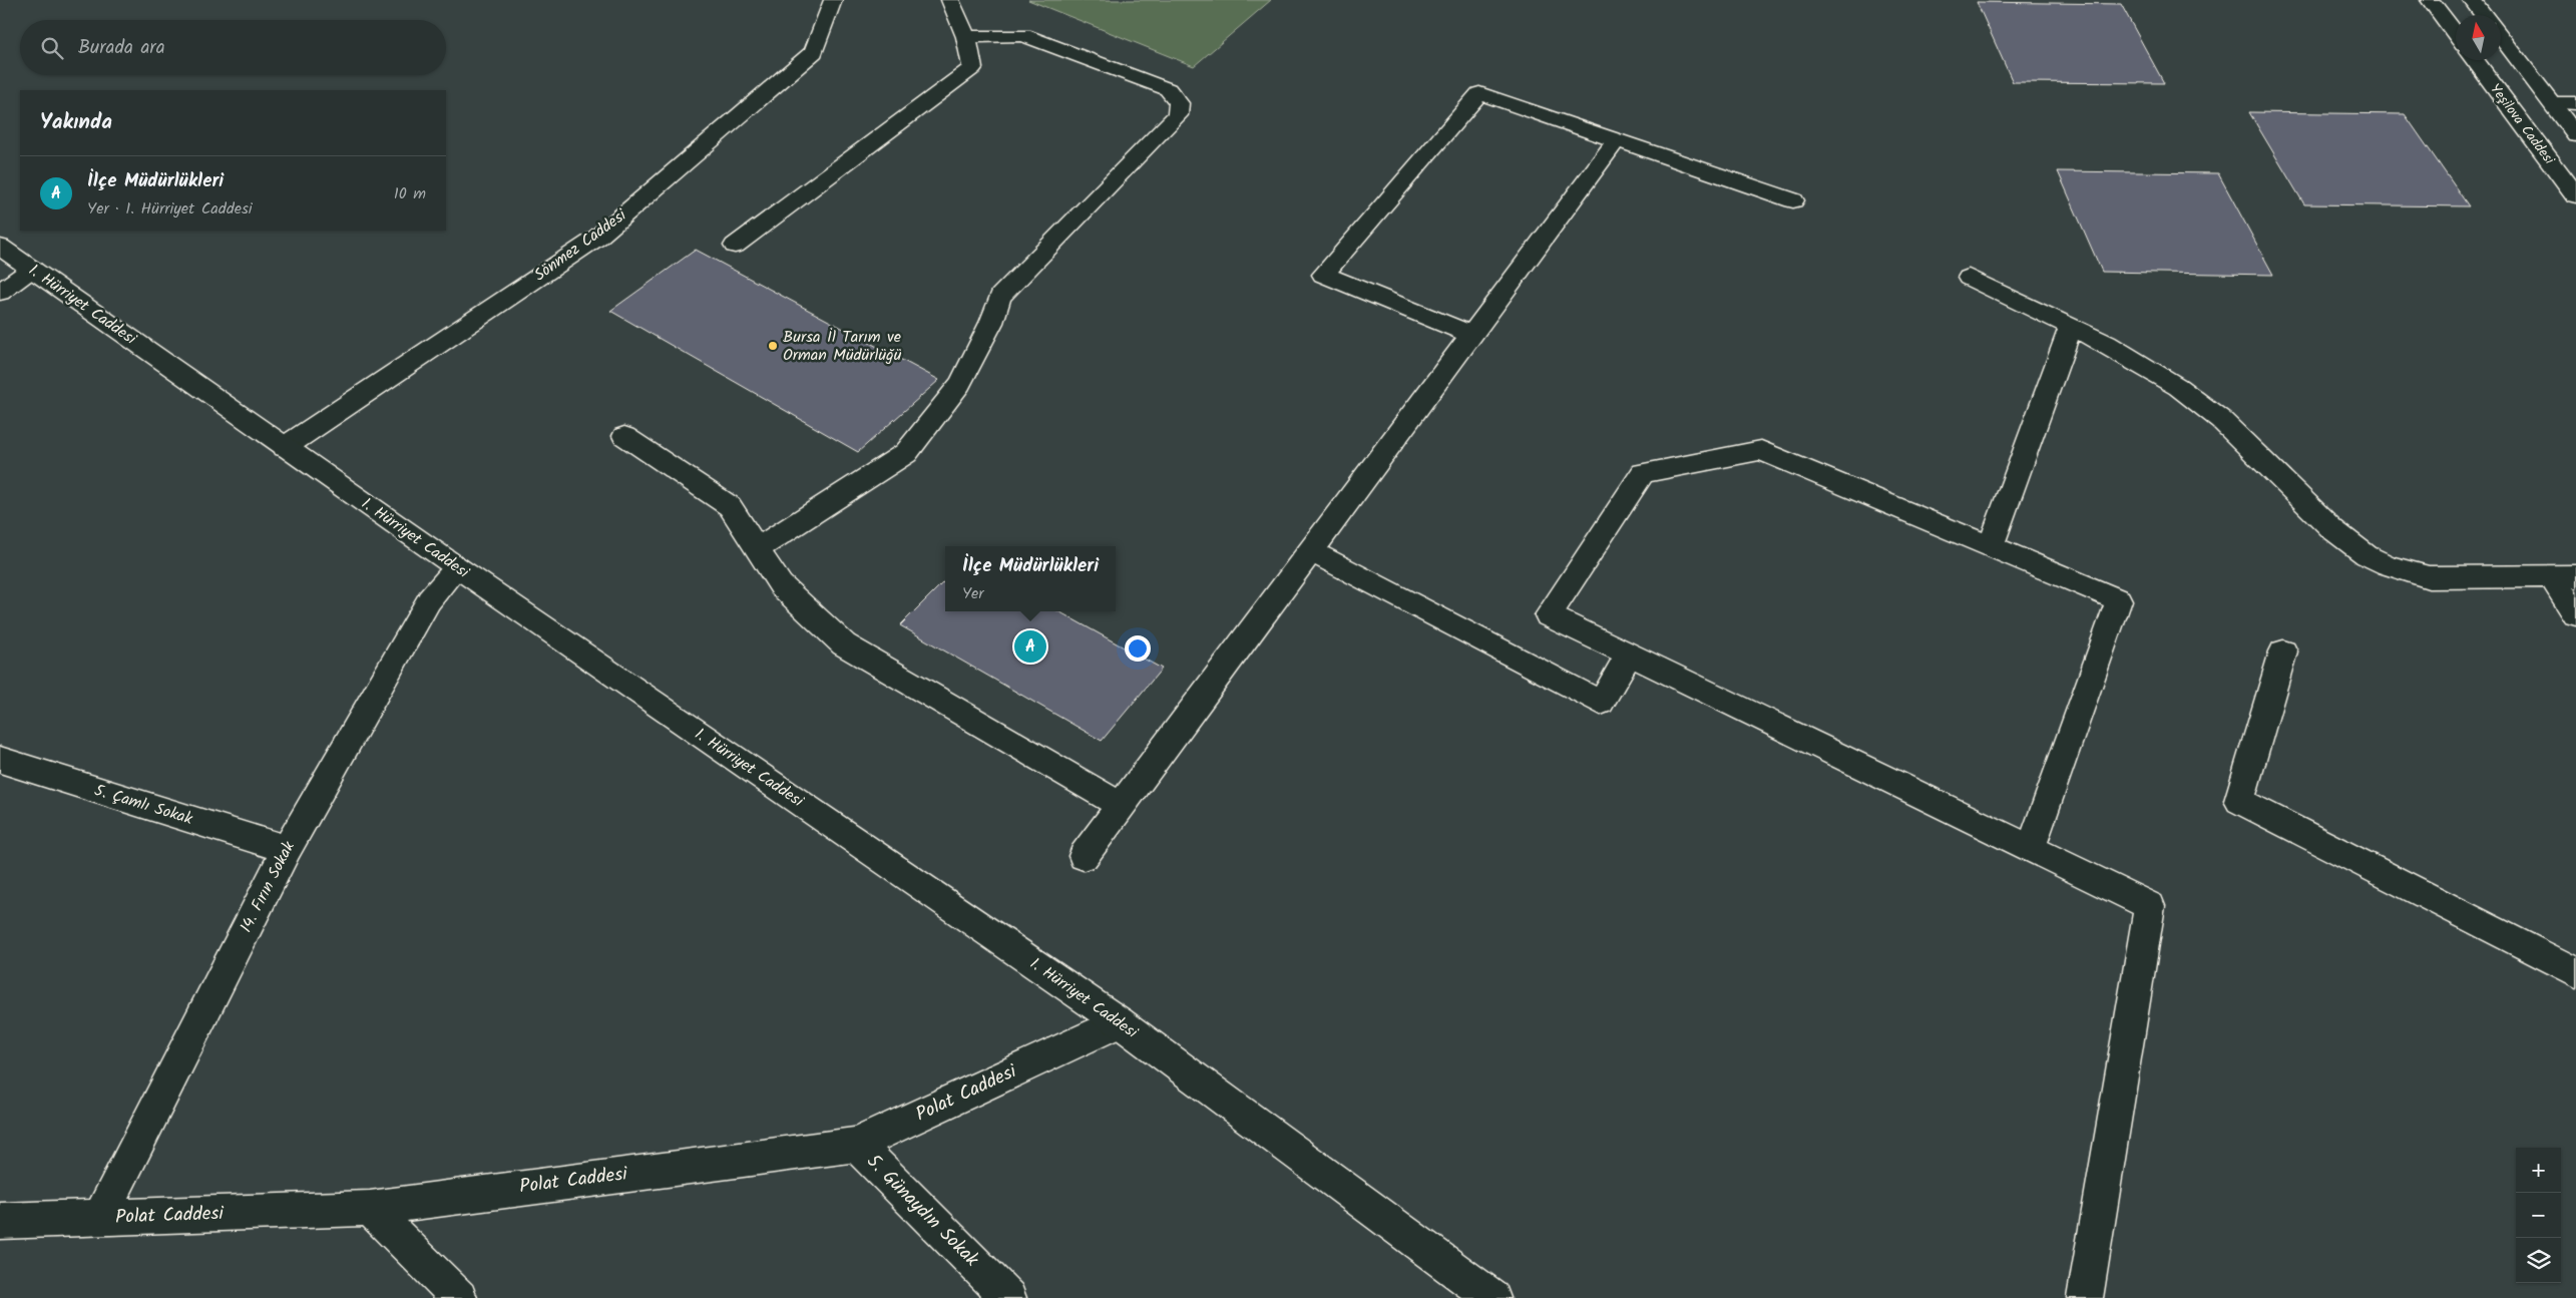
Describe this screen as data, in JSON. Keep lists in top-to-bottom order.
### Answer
{
  "streets": {
    "main road": [
      "Yeşilova Caddesi",
      "Sönmez Caddesi",
      "1. Hürriyet Caddesi",
      "5. Çamlı Sokak",
      "14. Fırın Sokak",
      "Polat Caddesi",
      "5. Günaydın Sokak"
    ]
  },
  "crossings": [
    ["Sönmez Caddesi", "1. Hürriyet Caddesi"],
    ["1. Hürriyet Caddesi", "14. Fırın Sokak"],
    ["1. Hürriyet Caddesi", "Polat Caddesi"],
    ["5. Çamlı Sokak", "14. Fırın Sokak"],
    ["14. Fırın Sokak", "Polat Caddesi"],
    ["Polat Caddesi", "5. Günaydın Sokak"]
  ],
  "places": ["Bursa İl Tarım ve Orman Müdürlüğü"],
  "north": "top",
  "page": {
    "search": "Burada ara",
    "heading": "Yakında",
    "list": [
      {
        "mark": "A",
        "name": "İlçe Müdürlükleri",
        "note": "Yer · 1. Hürriyet Caddesi",
        "value": "10 m"
      }
    ],
    "popup": ["İlçe Müdürlükleri", "Yer"],
    "pins": "A",
    "map_buttons": ["+", "−"]
  }
}
